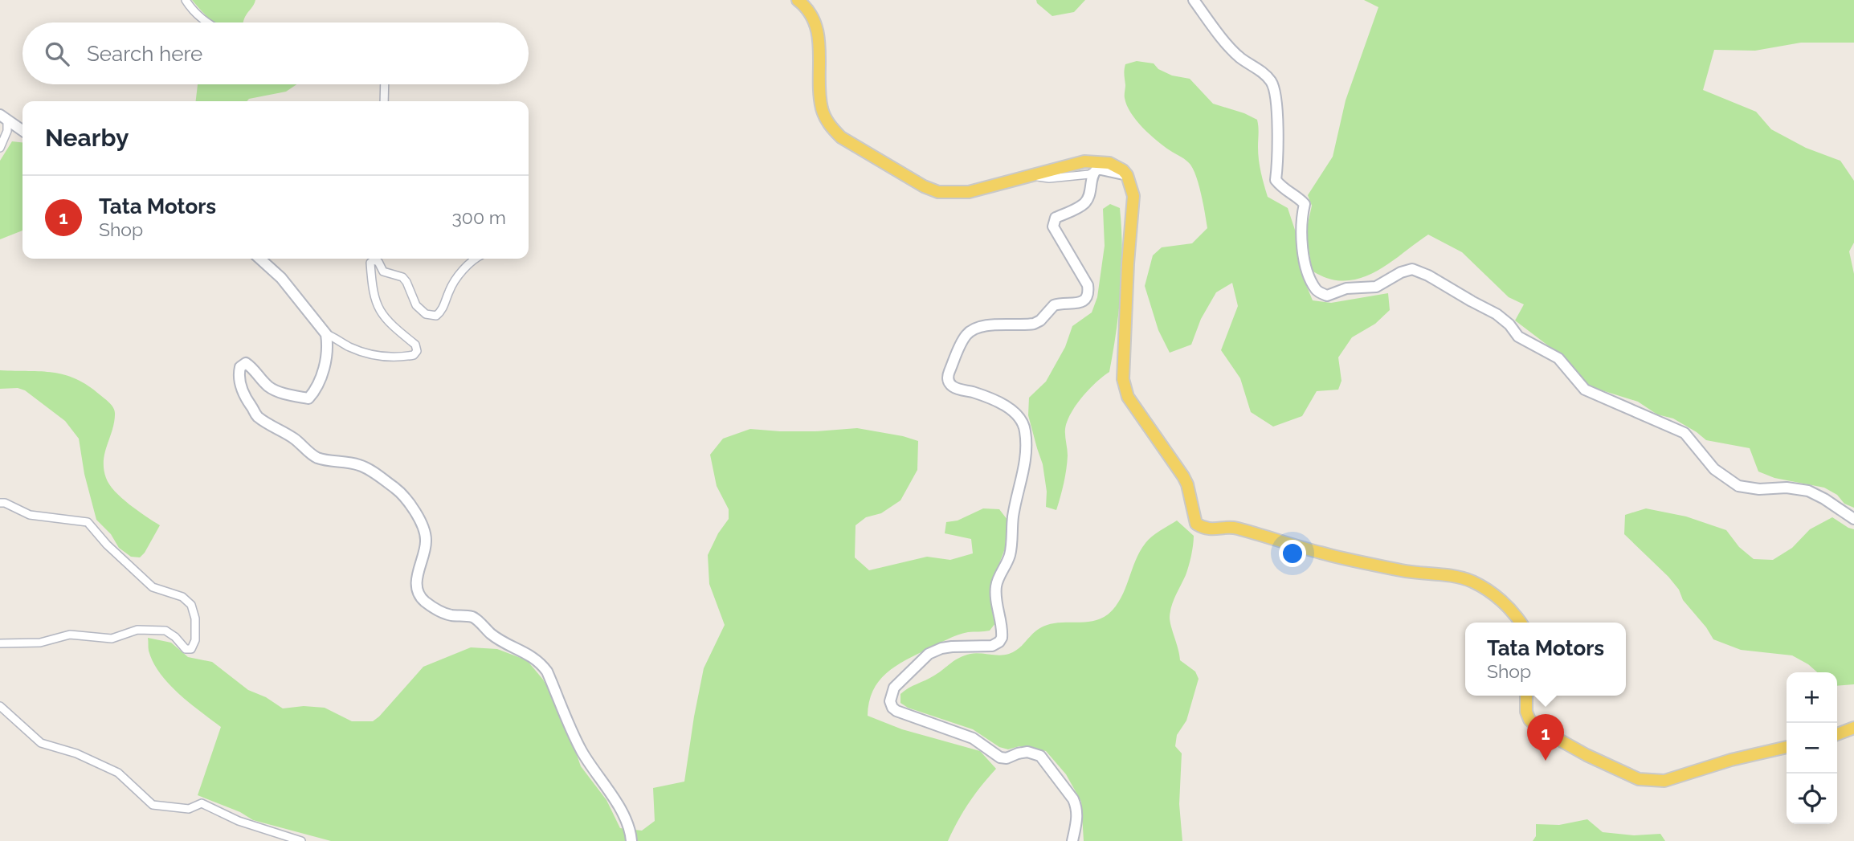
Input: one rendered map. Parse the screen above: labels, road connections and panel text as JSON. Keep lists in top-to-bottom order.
{
  "page": {
    "search": "Search here",
    "heading": "Nearby",
    "list": [
      {
        "mark": "1",
        "name": "Tata Motors",
        "note": "Shop",
        "value": "300 m"
      }
    ],
    "popup": ["Tata Motors", "Shop"],
    "map_buttons": ["+", "−"],
    "pins": "1"
  }
}
